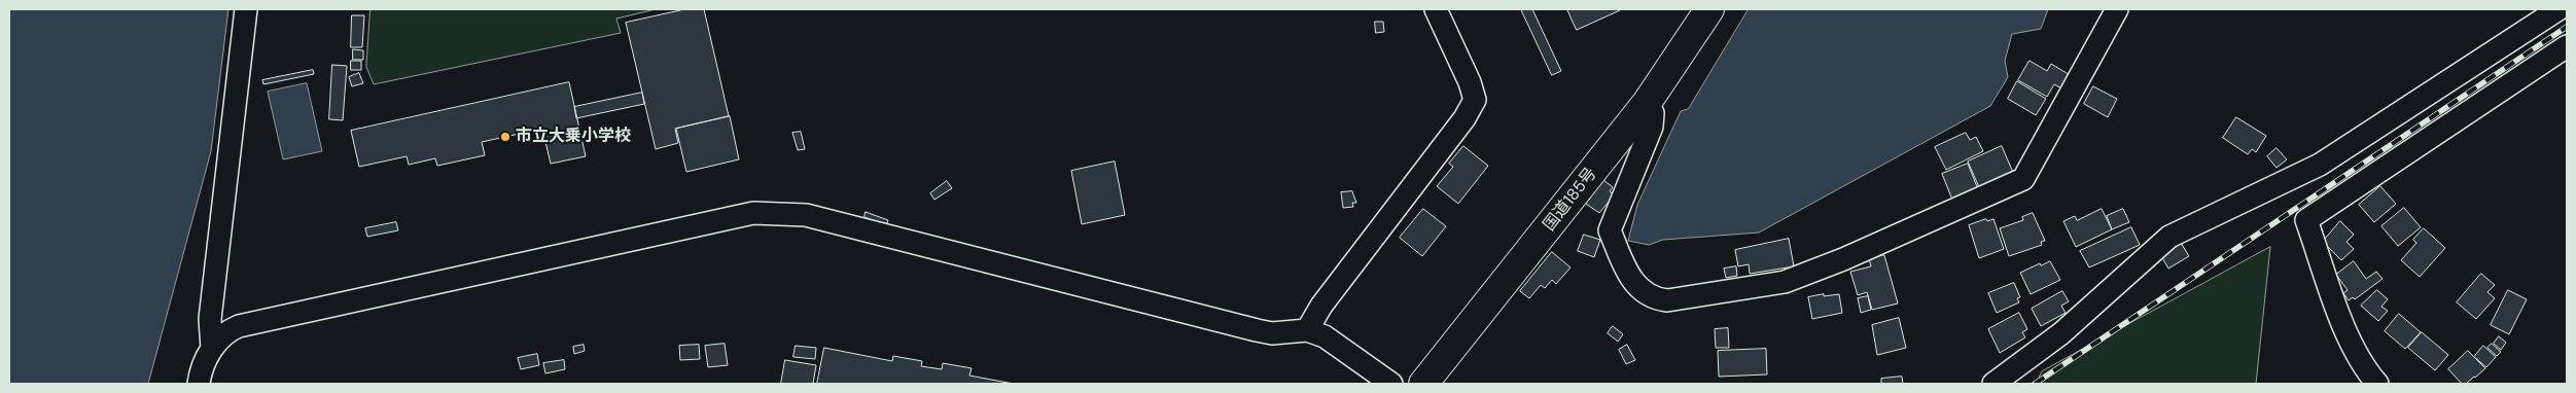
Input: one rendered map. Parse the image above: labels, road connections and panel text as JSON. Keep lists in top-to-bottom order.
{
  "streets": {
    "highway": ["国道185号"]
  },
  "places": ["市立大乗小学校"]
}
